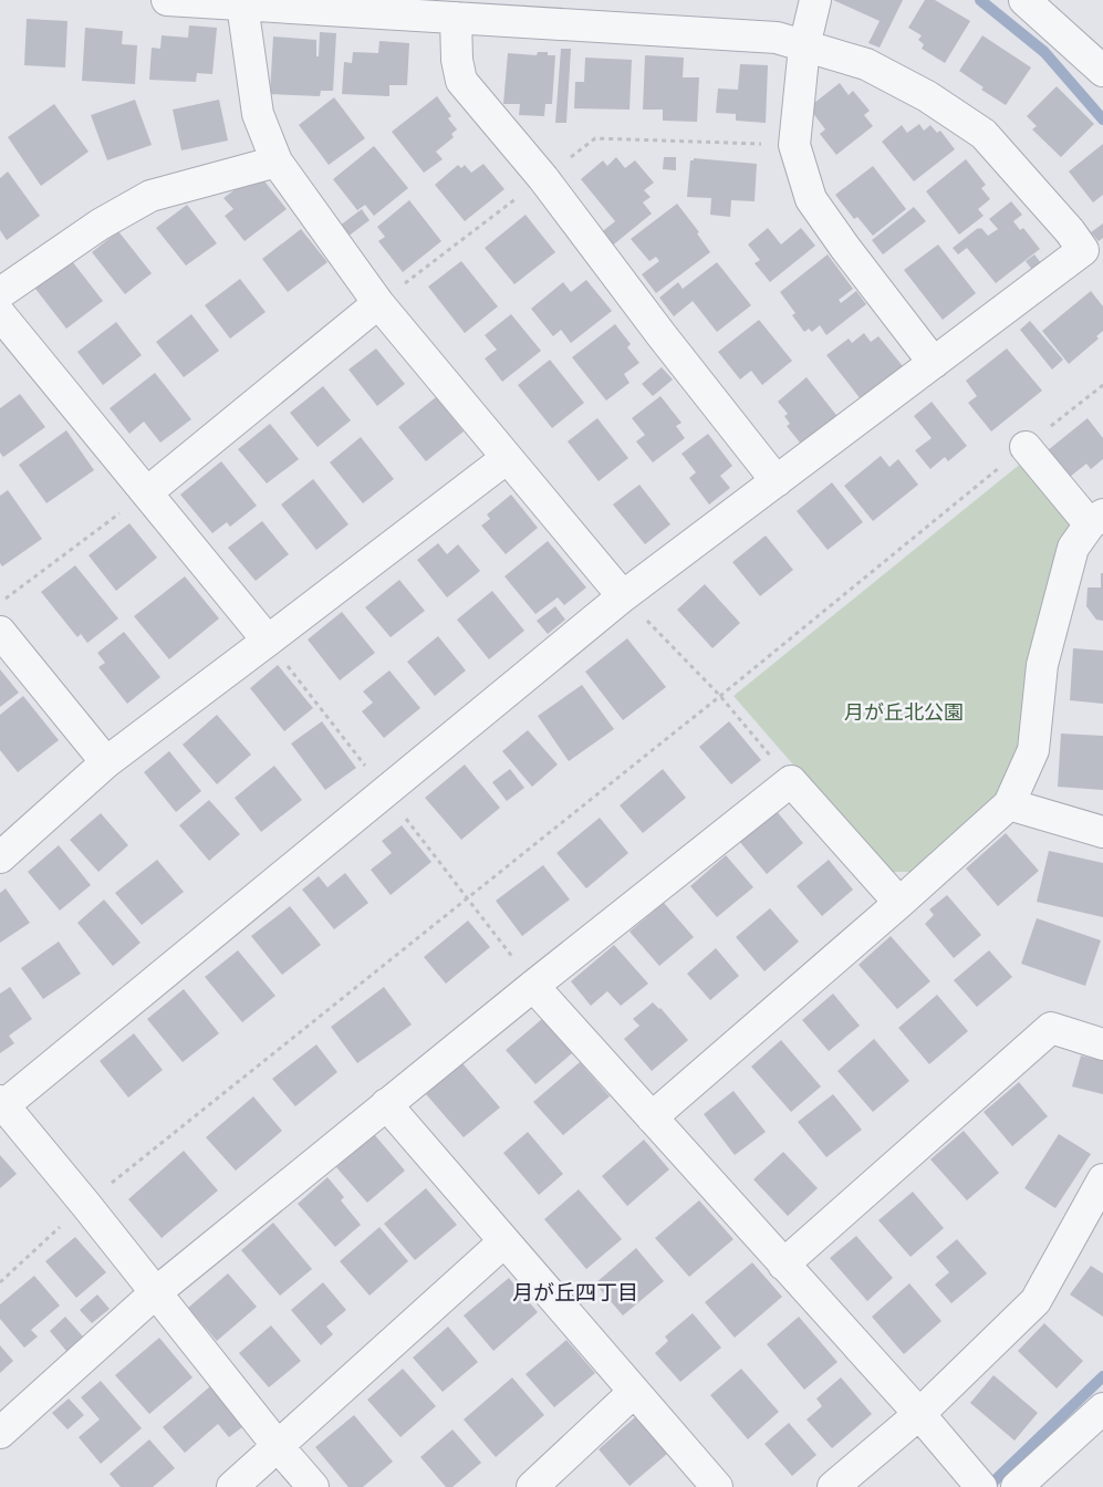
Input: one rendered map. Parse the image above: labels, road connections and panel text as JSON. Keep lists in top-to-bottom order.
{
  "districts": ["月が丘四丁目"],
  "parks": ["月が丘北公園"]
}
